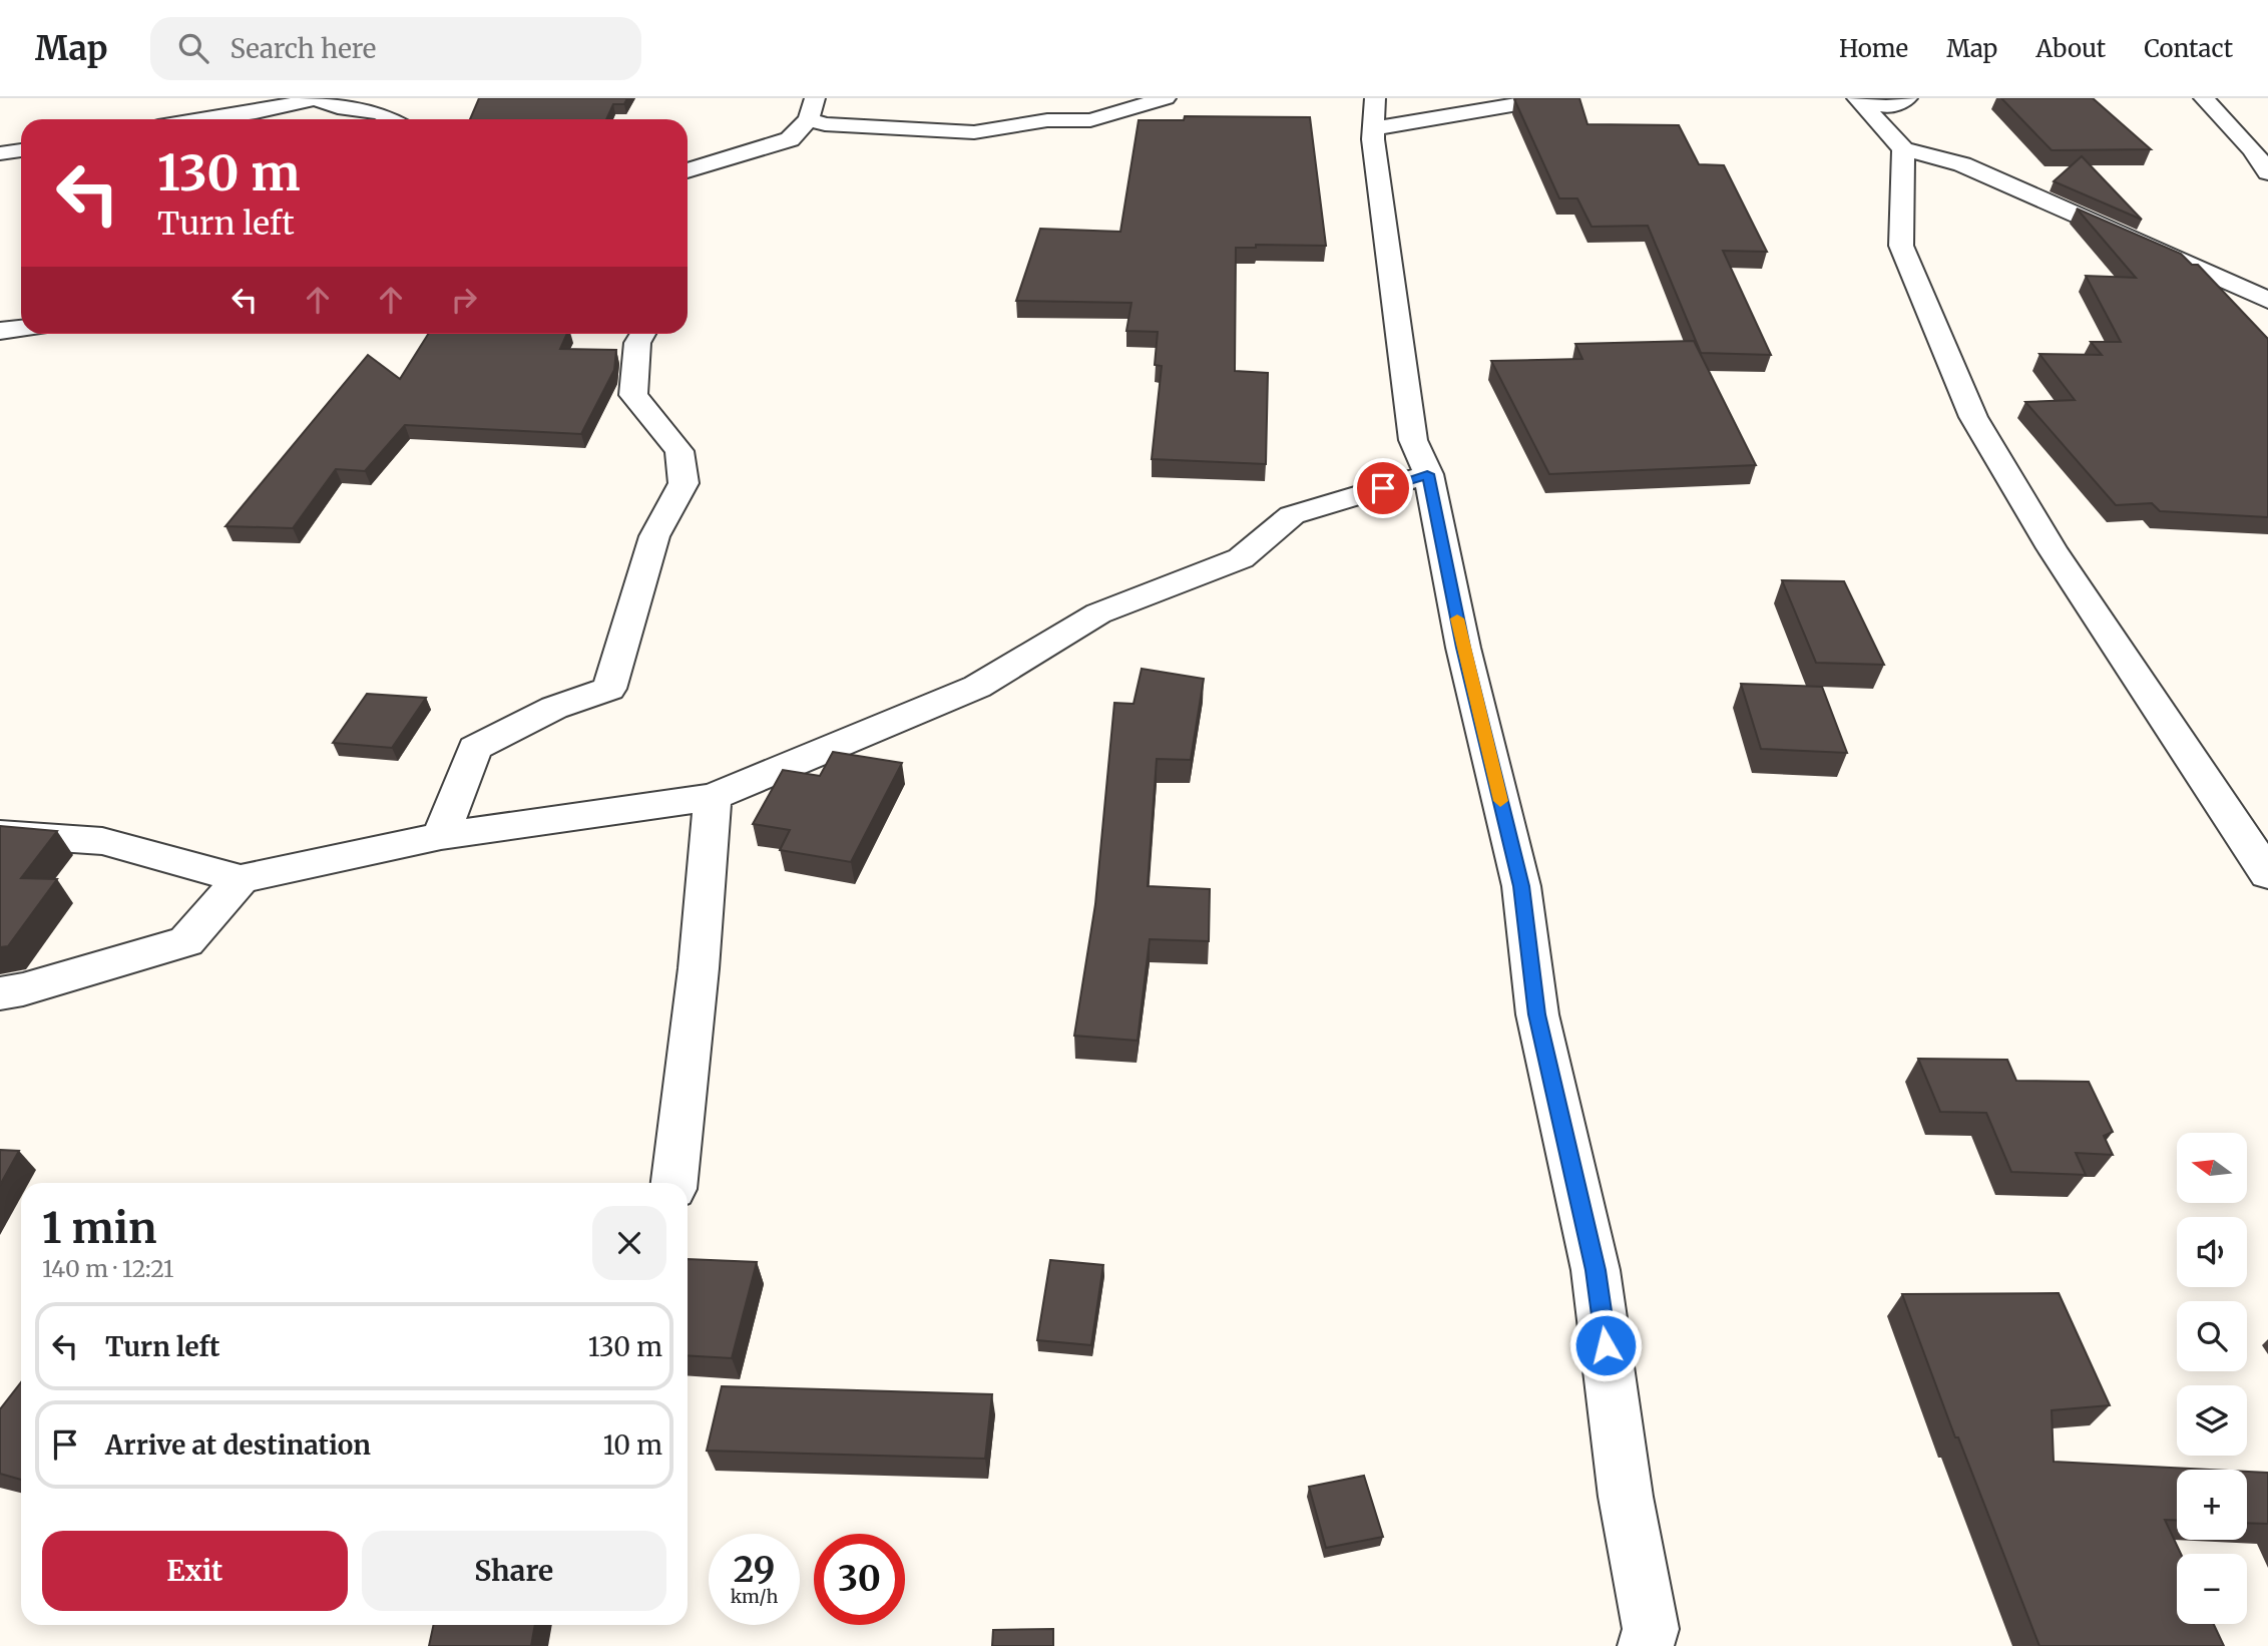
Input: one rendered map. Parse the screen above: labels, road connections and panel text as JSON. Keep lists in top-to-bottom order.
{
  "north": "left",
  "page": {
    "header": "Map",
    "search": "Search here",
    "nav": [
      "Home",
      "Map",
      "About",
      "Contact"
    ],
    "turn": ["130 m", "Turn left"],
    "map_buttons": ["+", "−"],
    "heading": ["1 min", "140 m · 12:21"],
    "list": [
      {
        "name": "Turn left",
        "value": "130 m"
      },
      {
        "name": "Arrive at destination",
        "value": "10 m"
      }
    ],
    "buttons": ["Exit", "Share"],
    "speed": "29 km/h",
    "limit": "30"
  }
}
